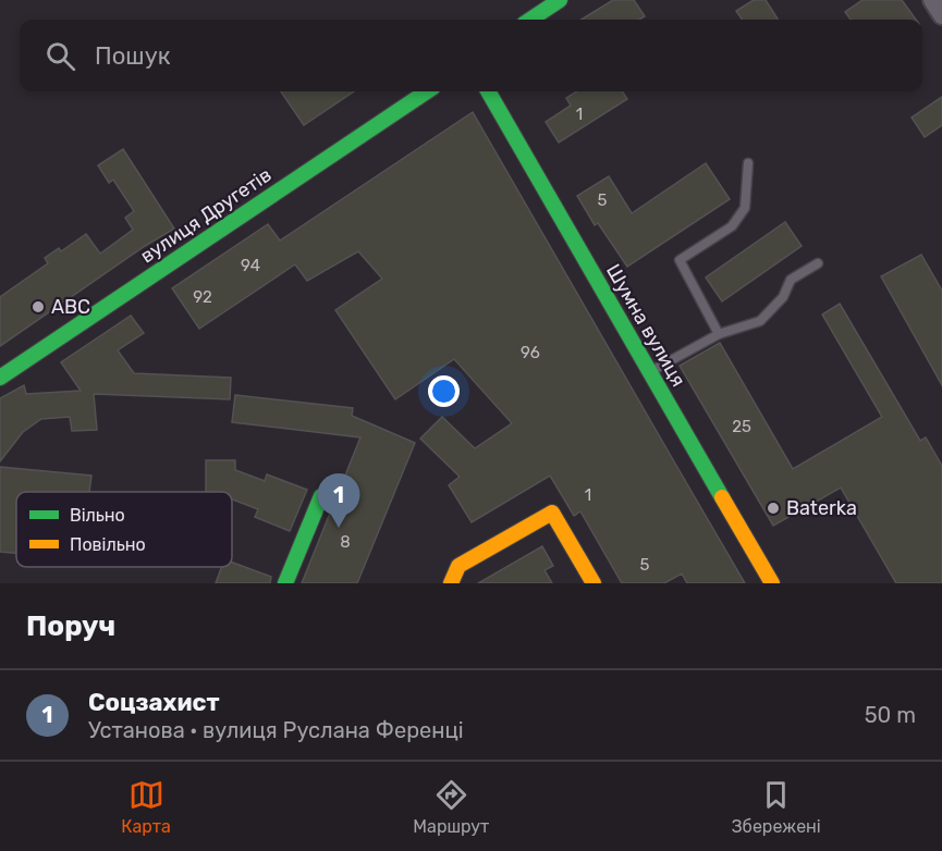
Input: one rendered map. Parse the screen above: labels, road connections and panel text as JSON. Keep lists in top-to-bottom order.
{
  "streets": {
    "main road": ["вулиця Другетів", "Шумна вулиця"]
  },
  "places": ["АВС", "Baterka"],
  "house_numbers": [
    "1",
    "5",
    "94",
    "92",
    "96",
    "25",
    "1",
    "8",
    "5"
  ],
  "legend": ["Вільно", "Повільно"],
  "page": {
    "search": "Пошук",
    "pins": "1",
    "heading": "Поруч",
    "list": [
      {
        "mark": "1",
        "name": "Соцзахист",
        "note": "Установа · вулиця Руслана Ференці",
        "value": "50 m"
      }
    ],
    "nav": ["Карта", "Маршрут", "Збережені"]
  }
}
